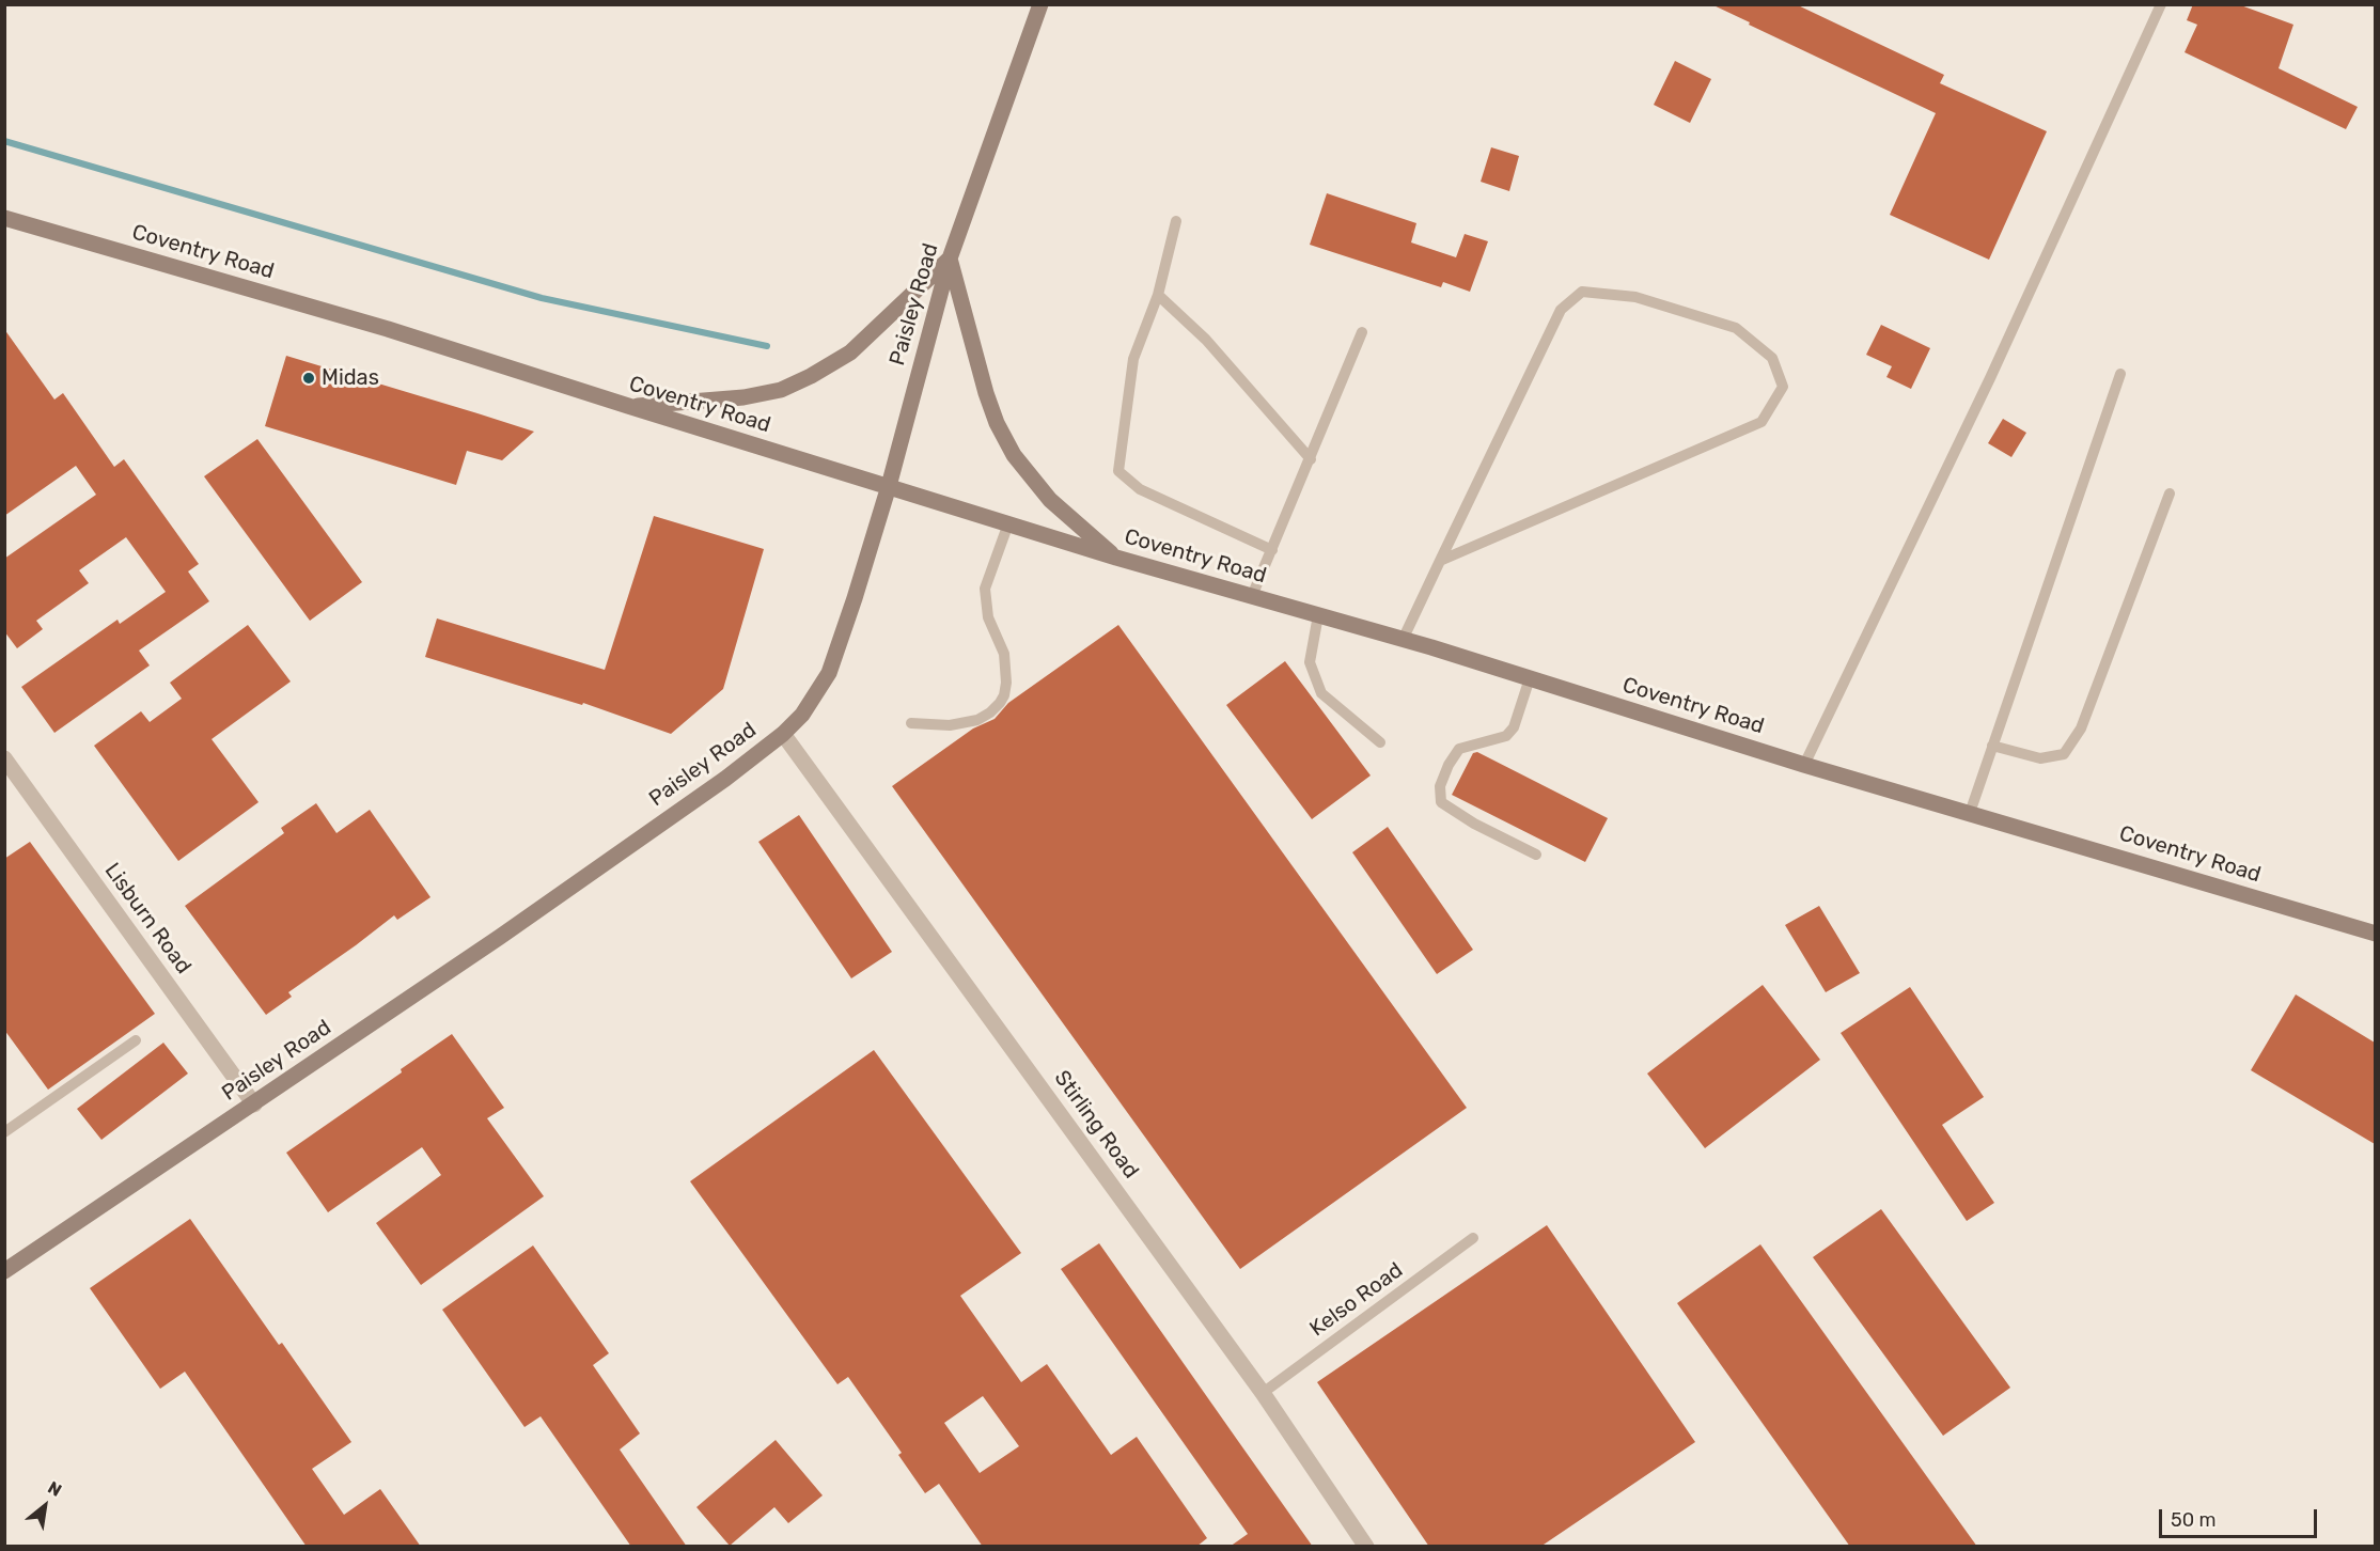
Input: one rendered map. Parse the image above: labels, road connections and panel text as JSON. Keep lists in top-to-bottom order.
{
  "streets": {
    "street": [
      "Coventry Road",
      "Paisley Road",
      "Lisburn Road",
      "Stirling Road"
    ],
    "lane": ["Kelso Road"]
  },
  "crossings": [
    ["Coventry Road", "Paisley Road"],
    ["Paisley Road", "Lisburn Road"],
    ["Paisley Road", "Stirling Road"],
    ["Stirling Road", "Kelso Road"]
  ],
  "places": ["Midas"],
  "scale_bar": "50 m",
  "north": "top right"
}
